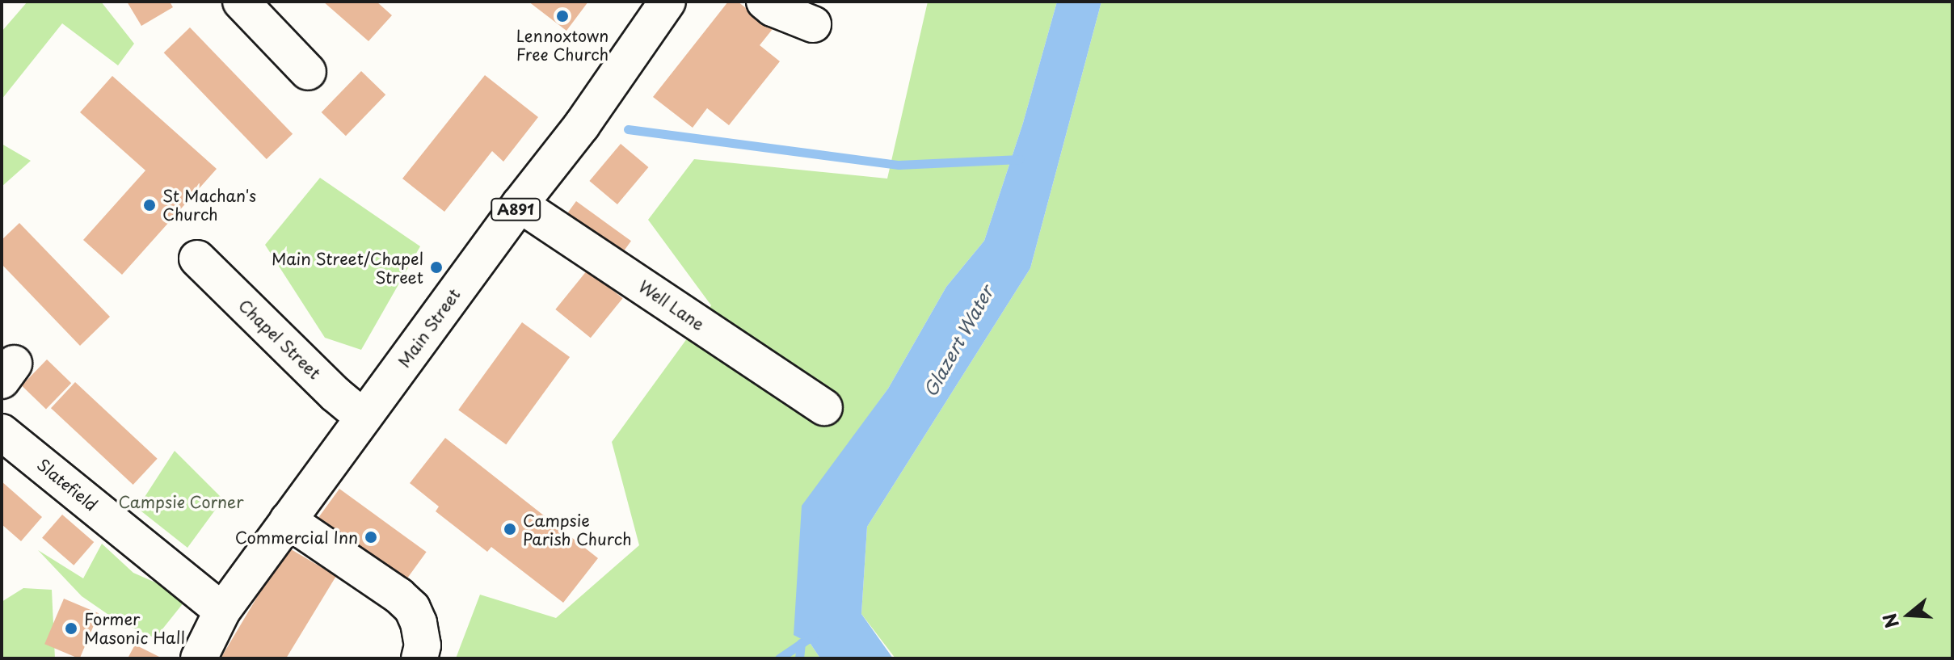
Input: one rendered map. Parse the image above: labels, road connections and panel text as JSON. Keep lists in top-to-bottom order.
{
  "streets": {
    "main road": [
      "A891",
      "Well Lane",
      "Main Street",
      "Chapel Street",
      "Slatefield"
    ]
  },
  "crossings": [
    ["Well Lane", "Main Street"],
    ["Main Street", "Chapel Street"],
    ["Main Street", "Slatefield"]
  ],
  "water": ["Glazert Water"],
  "parks": ["Campsie Corner"],
  "places": [
    "Lennoxtown Free Church",
    "St Machan's Church",
    "Main Street/Chapel Street",
    "Campsie Parish Church",
    "Commercial Inn",
    "Former Masonic Hall"
  ],
  "north": "left"
}
